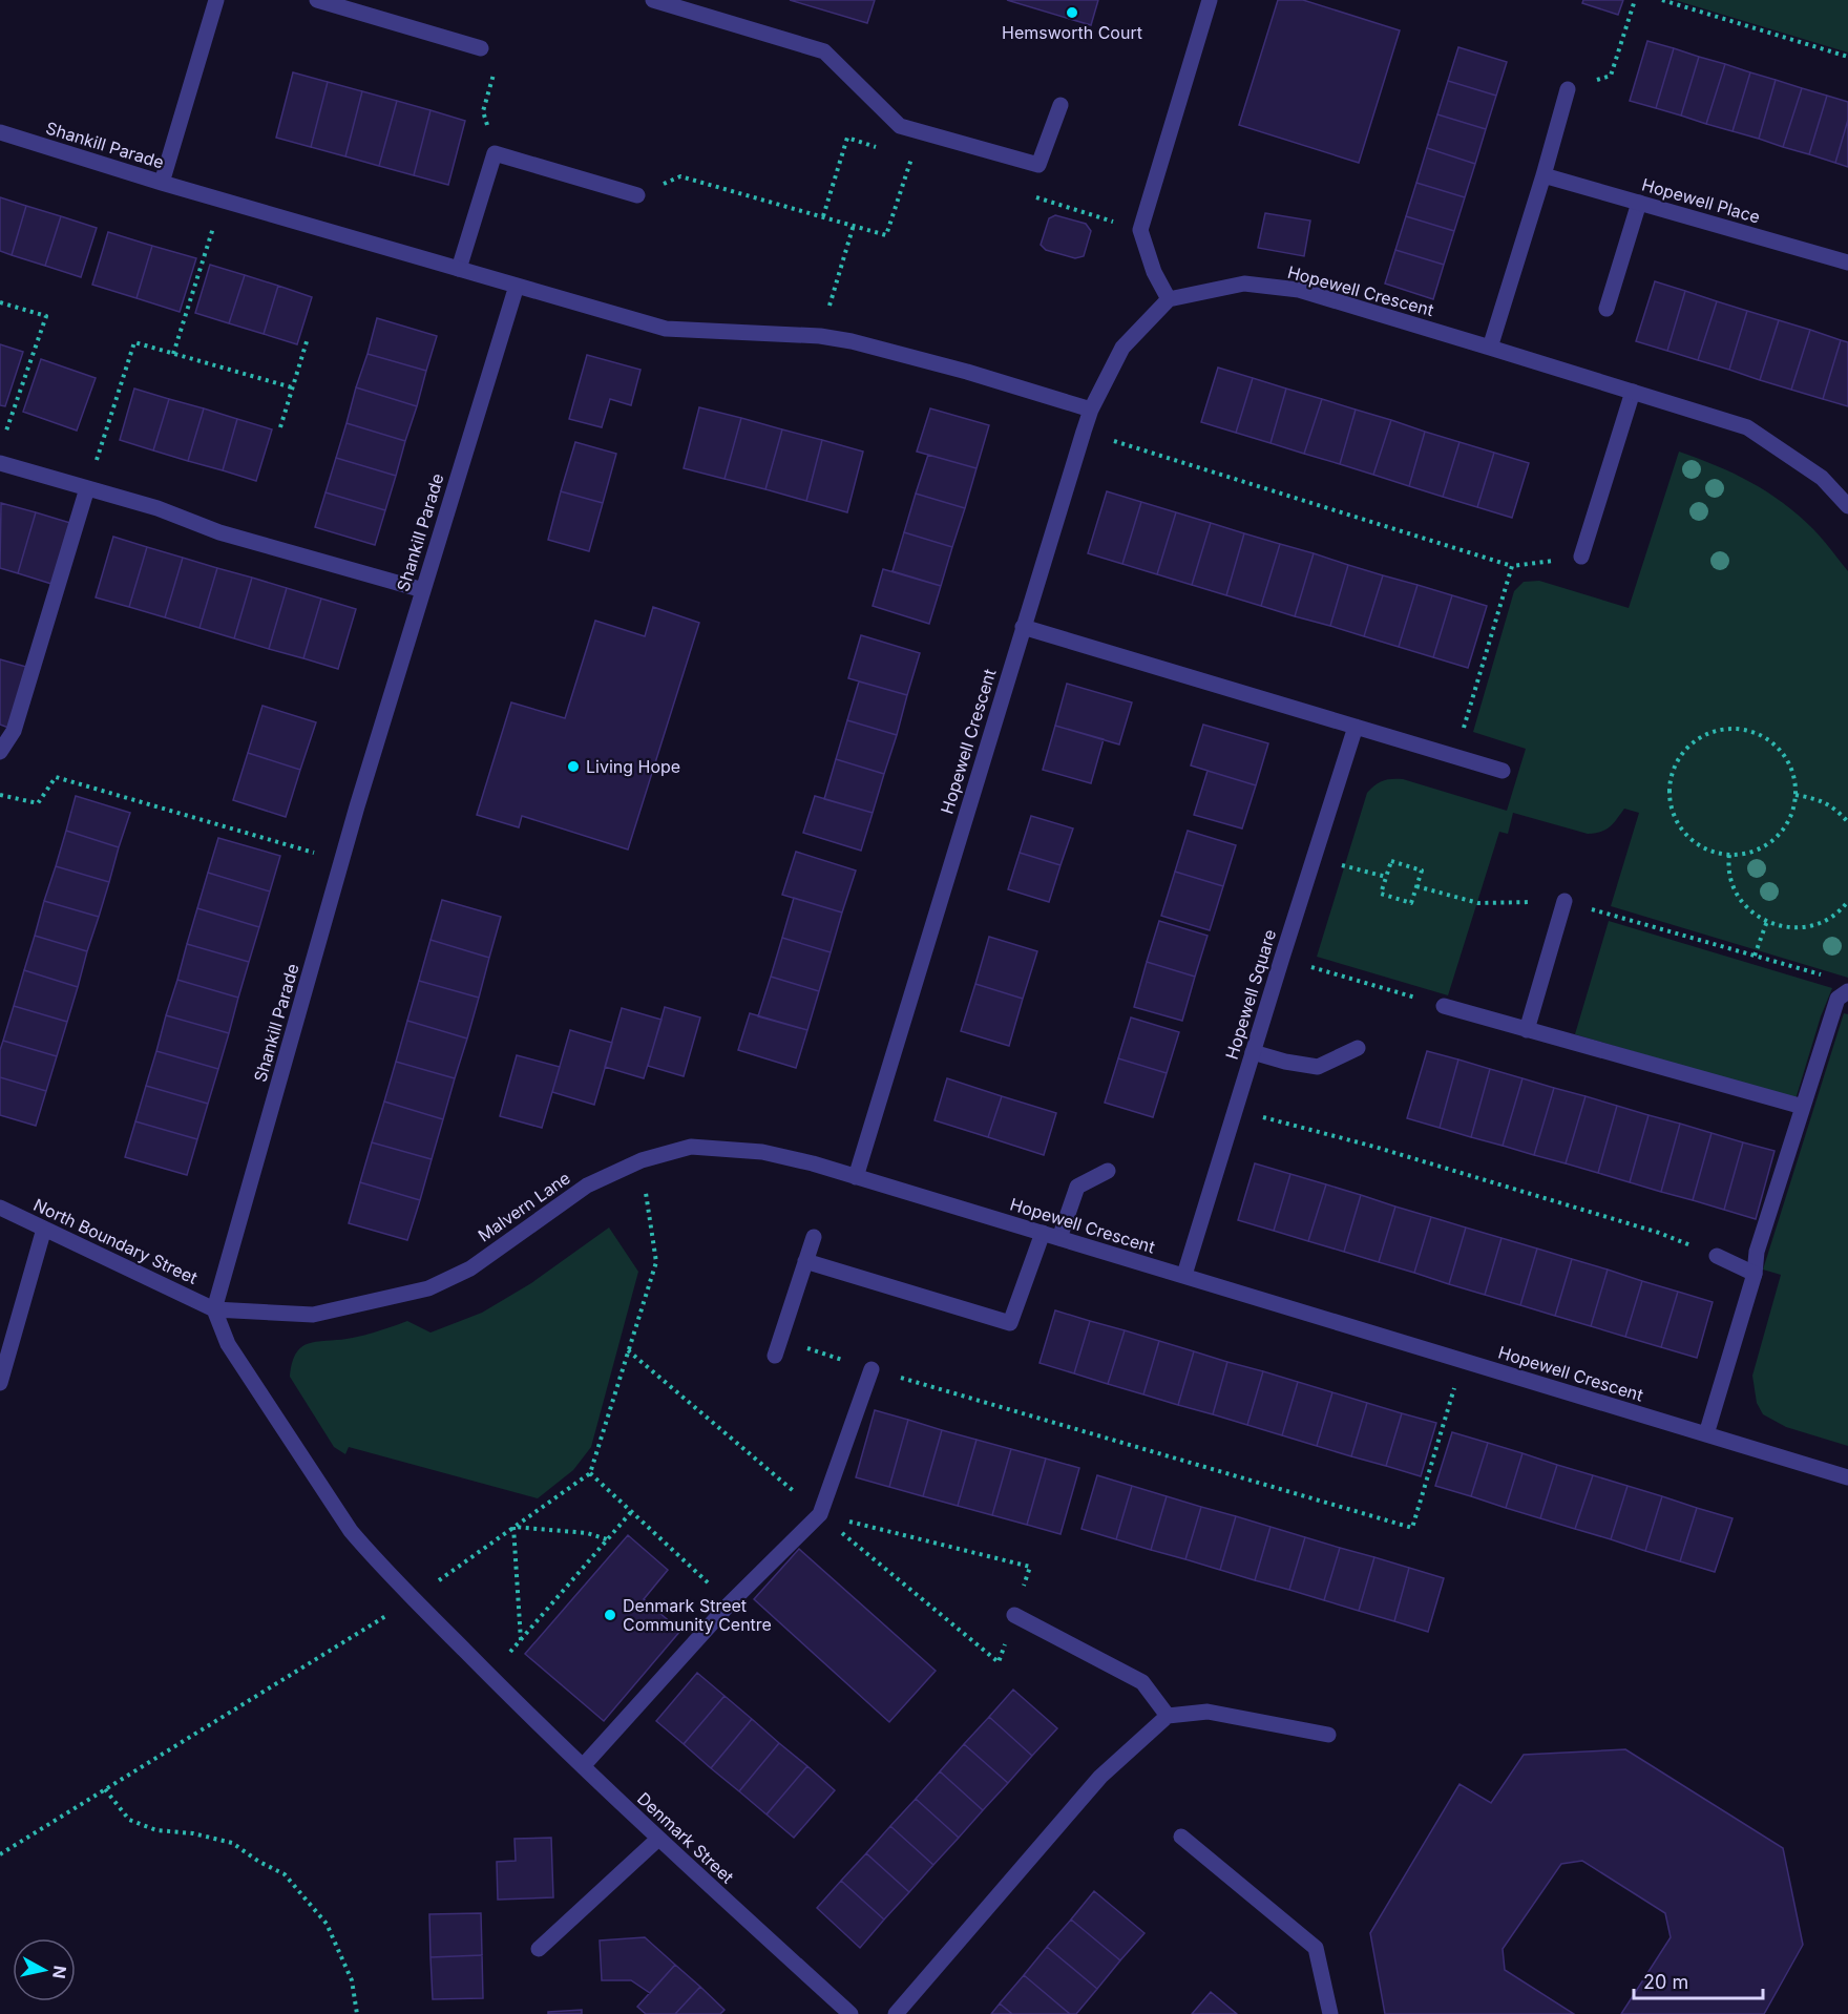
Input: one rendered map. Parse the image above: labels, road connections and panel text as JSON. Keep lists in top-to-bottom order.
{
  "streets": {
    "street": [
      "Shankill Parade",
      "Hopewell Place",
      "Hopewell Crescent",
      "Hopewell Square",
      "Malvern Lane",
      "North Boundary Street",
      "Denmark Street"
    ]
  },
  "crossings": [
    ["Shankill Parade", "Malvern Lane"],
    ["Shankill Parade", "North Boundary Street"],
    ["Shankill Parade", "Denmark Street"],
    ["Hopewell Crescent", "Hopewell Square"],
    ["Hopewell Crescent", "Malvern Lane"],
    ["Malvern Lane", "North Boundary Street"],
    ["Malvern Lane", "Denmark Street"],
    ["North Boundary Street", "Denmark Street"]
  ],
  "places": ["Hemsworth Court", "Living Hope", "Denmark Street Community Centre"],
  "scale_bar": "20 m",
  "north": "right"
}
